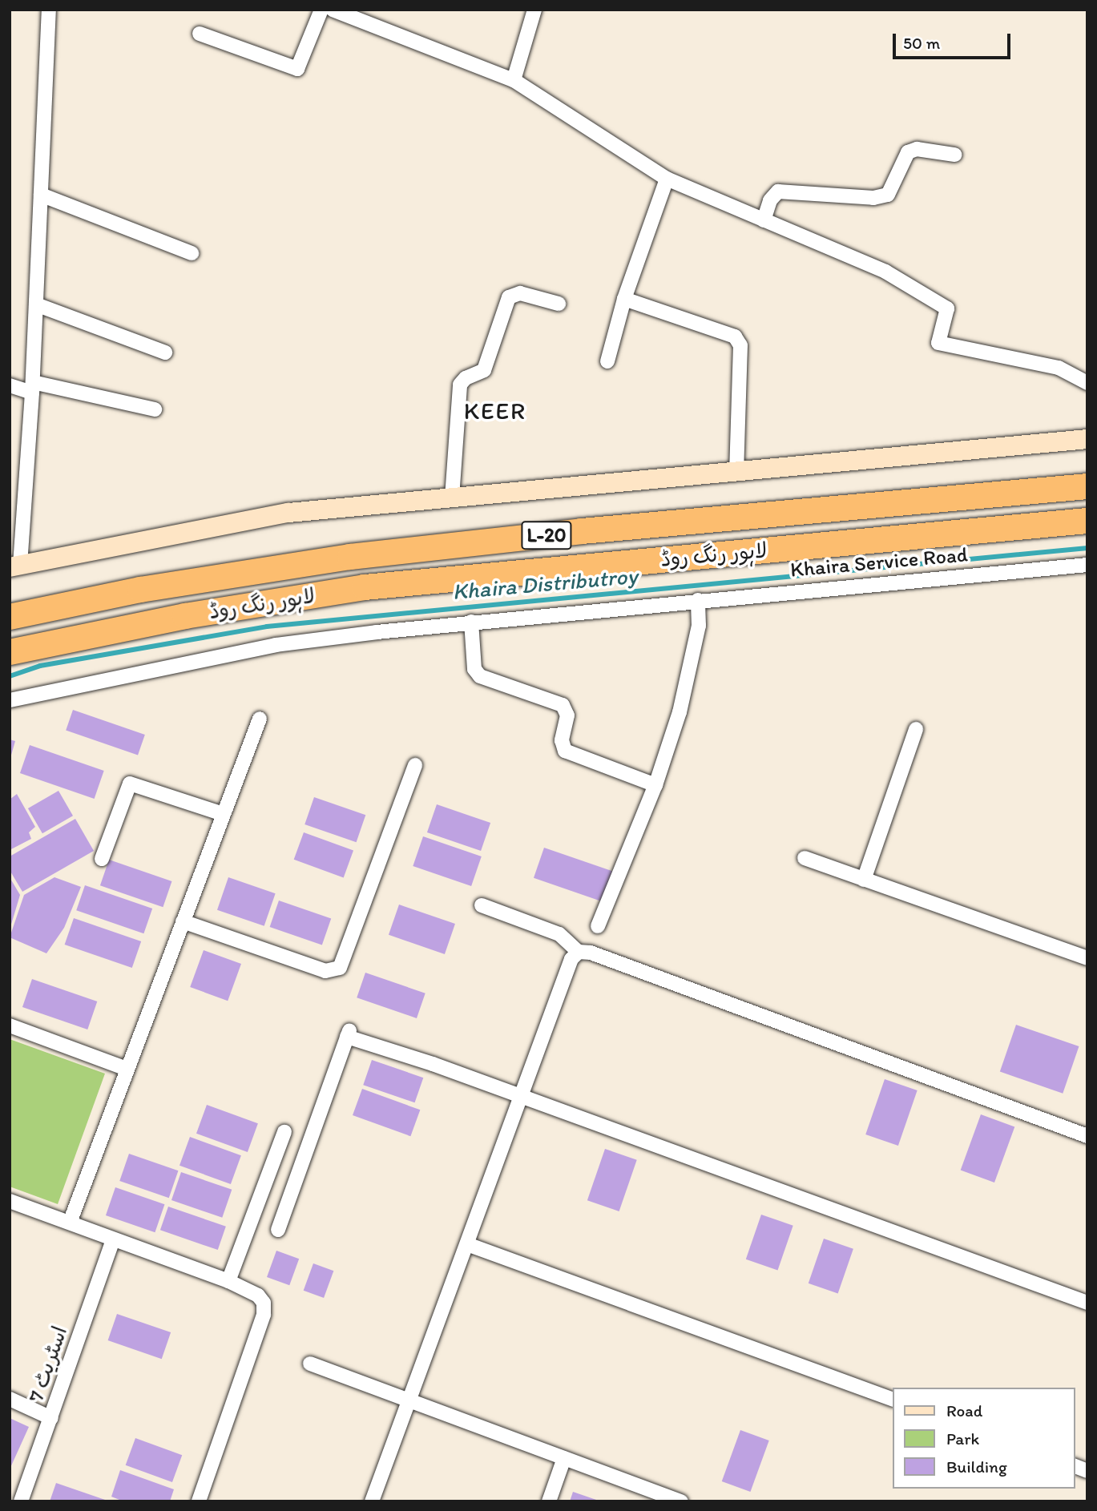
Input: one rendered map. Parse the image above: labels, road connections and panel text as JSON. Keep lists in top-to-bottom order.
{
  "streets": {
    "highway": ["L-20", "لاہور رنگ روڈ"],
    "street": ["Khaira Service Road", "اسٹریٹ 7"]
  },
  "districts": ["KEER"],
  "water": ["Khaira Distributroy"],
  "legend": ["Road", "Park", "Building"],
  "scale_bar": "50 m"
}
